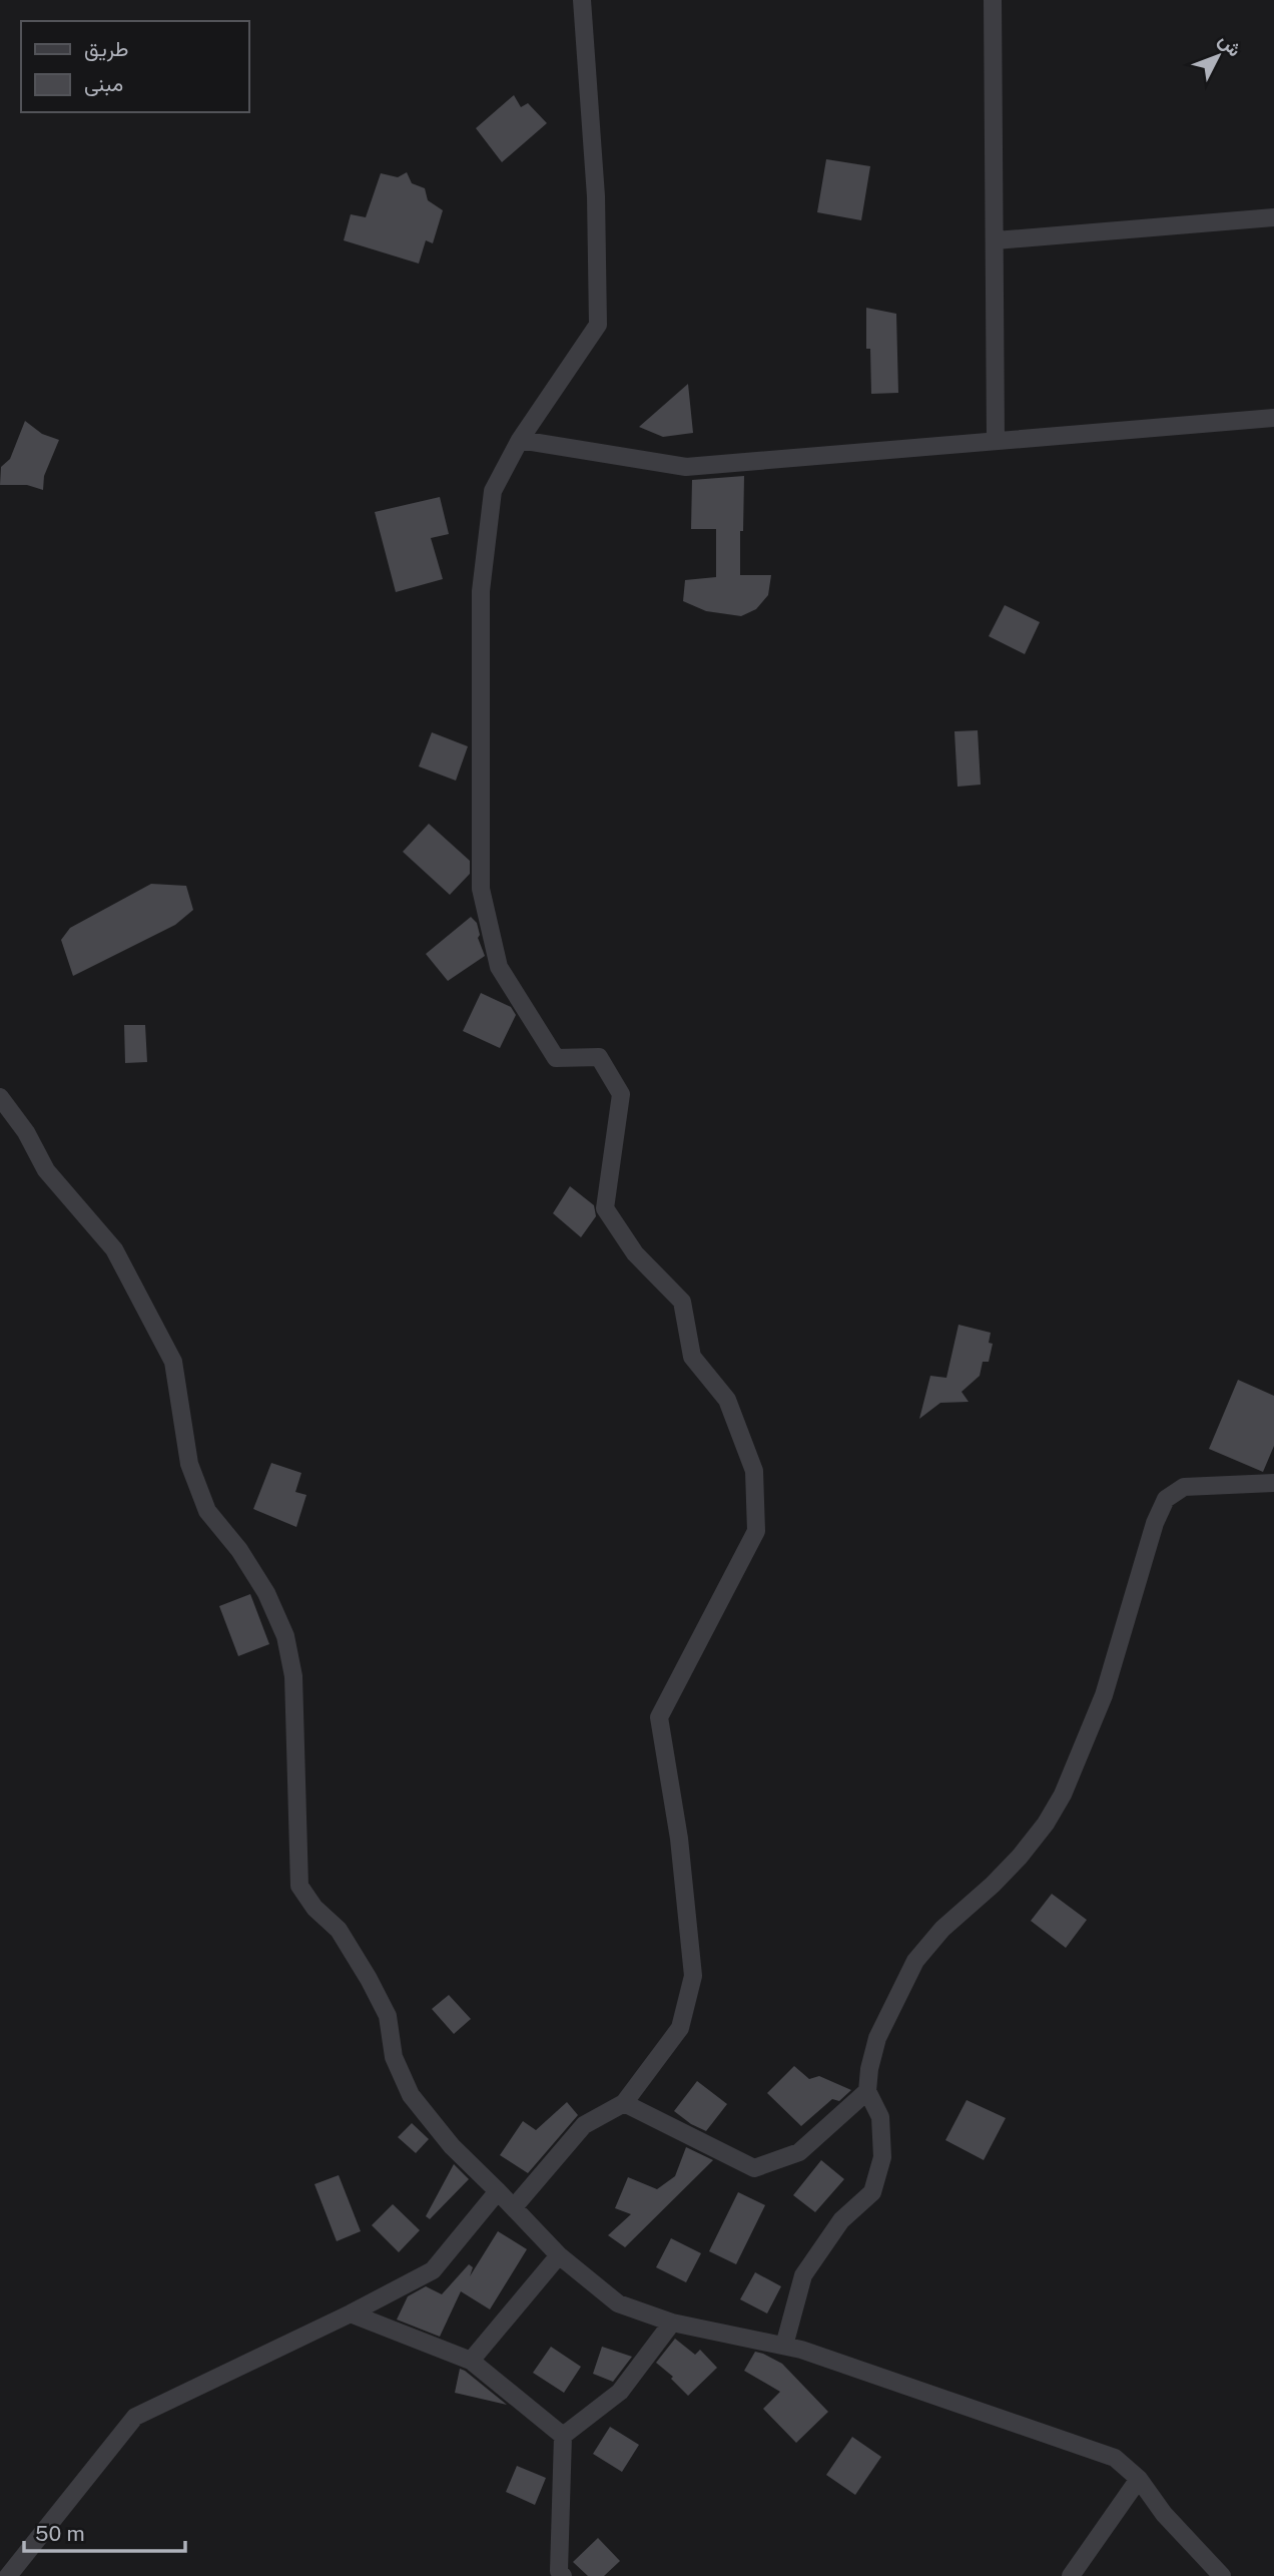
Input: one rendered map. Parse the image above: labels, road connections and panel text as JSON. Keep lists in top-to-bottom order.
{
  "legend": ["طريق", "مبنى"],
  "scale_bar": "50 m",
  "north": "top right"
}
